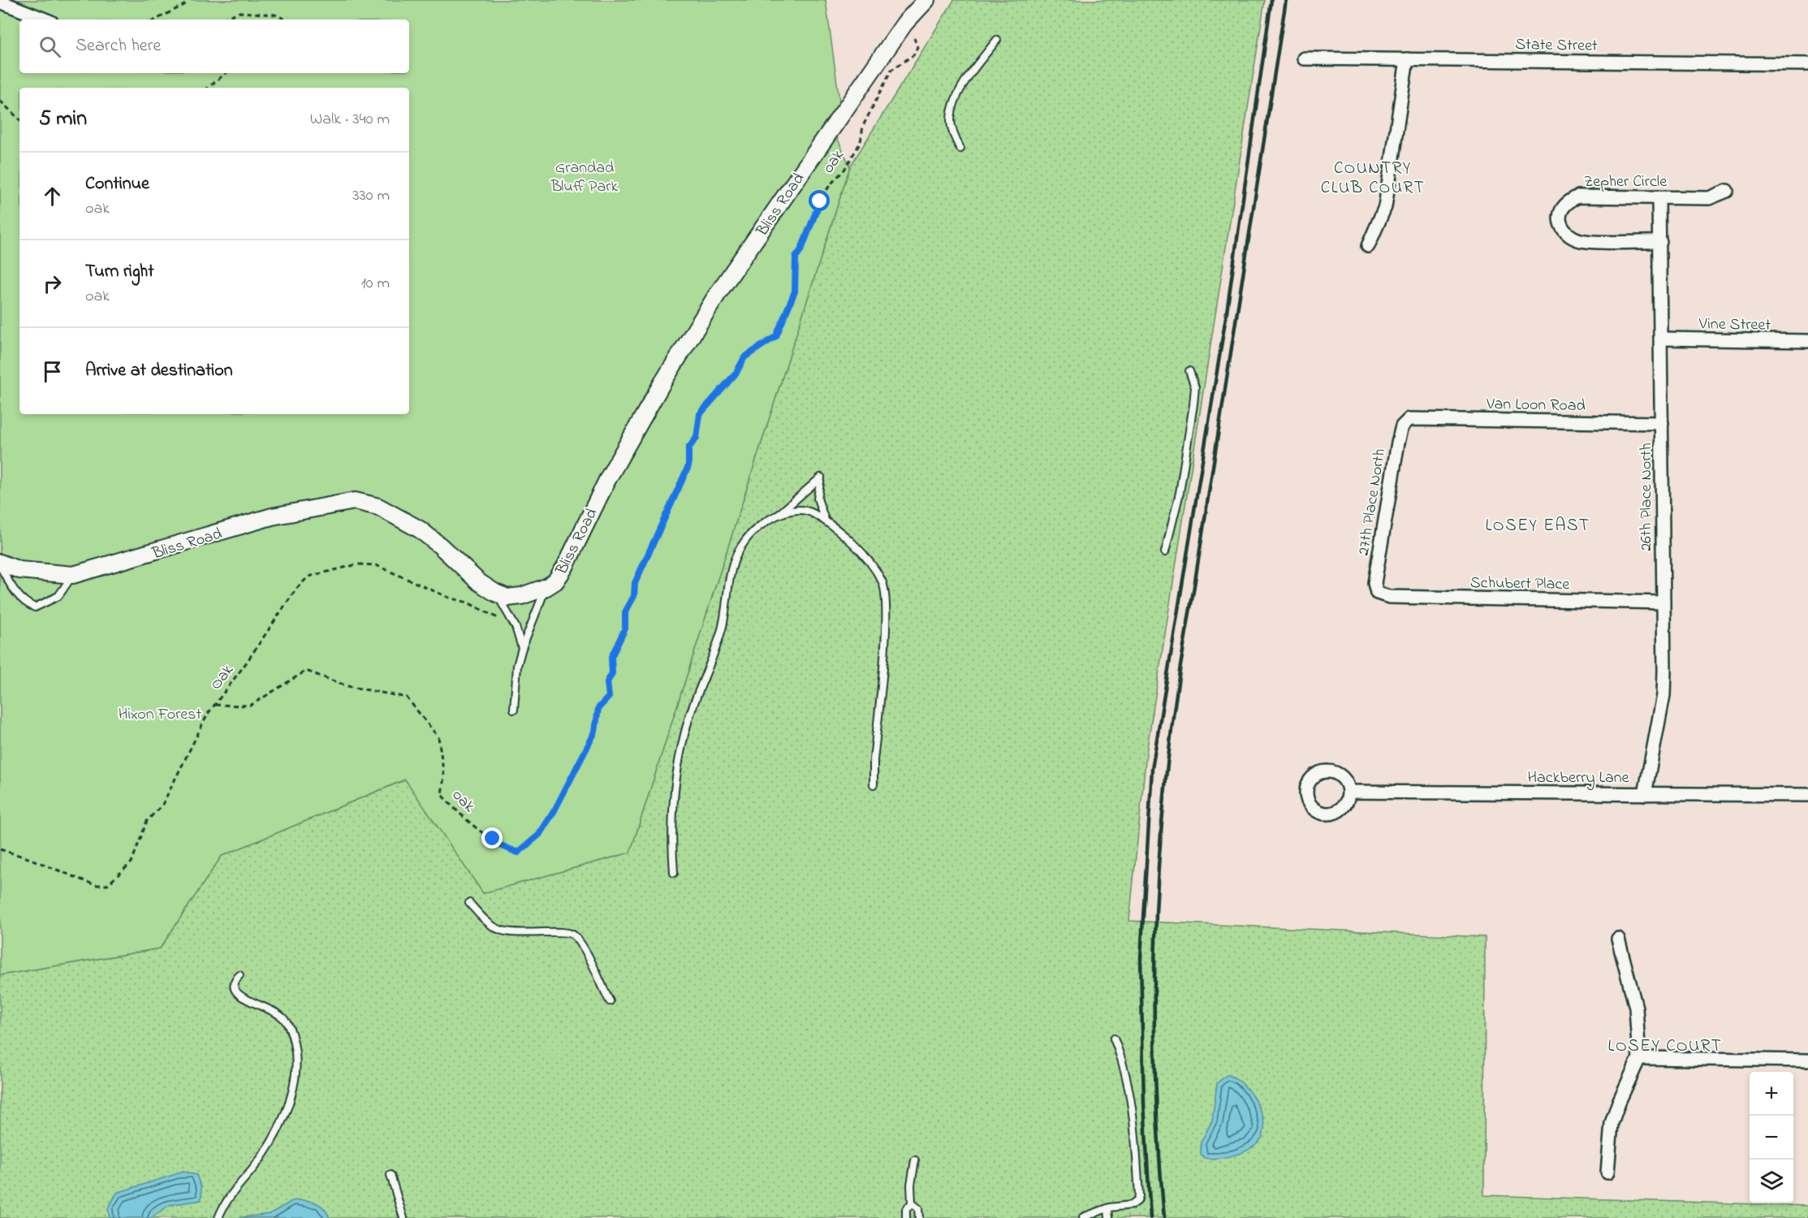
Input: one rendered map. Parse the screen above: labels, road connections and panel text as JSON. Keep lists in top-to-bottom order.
{
  "streets": {
    "street": [
      "State Street",
      "Zepher Circle",
      "Bliss Road",
      "Vine Street",
      "Van Loon Road",
      "26th Place North",
      "27th Place North",
      "Schubert Place",
      "Hackberry Lane"
    ],
    "path": ["oak", "Oak"]
  },
  "crossings": [
    ["oak", "Bliss Road"],
    ["oak", "Oak"],
    ["Zepher Circle", "26th Place North"],
    ["Vine Street", "26th Place North"],
    ["Van Loon Road", "26th Place North"],
    ["Van Loon Road", "27th Place North"],
    ["26th Place North", "Schubert Place"],
    ["26th Place North", "Hackberry Lane"],
    ["27th Place North", "Schubert Place"]
  ],
  "districts": ["COUNTRY CLUB COURT", "LOSEY EAST", "LOSEY COURT"],
  "parks": ["Grandad Bluff Park", "Hixon Forest"],
  "page": {
    "search": "Search here",
    "heading": ["5 min", "Walk · 340 m"],
    "list": [
      ["Continue", "oak", "330 m"],
      ["Turn right", "oak", "10 m"],
      "Arrive at destination"
    ],
    "map_buttons": ["+", "−"]
  }
}
